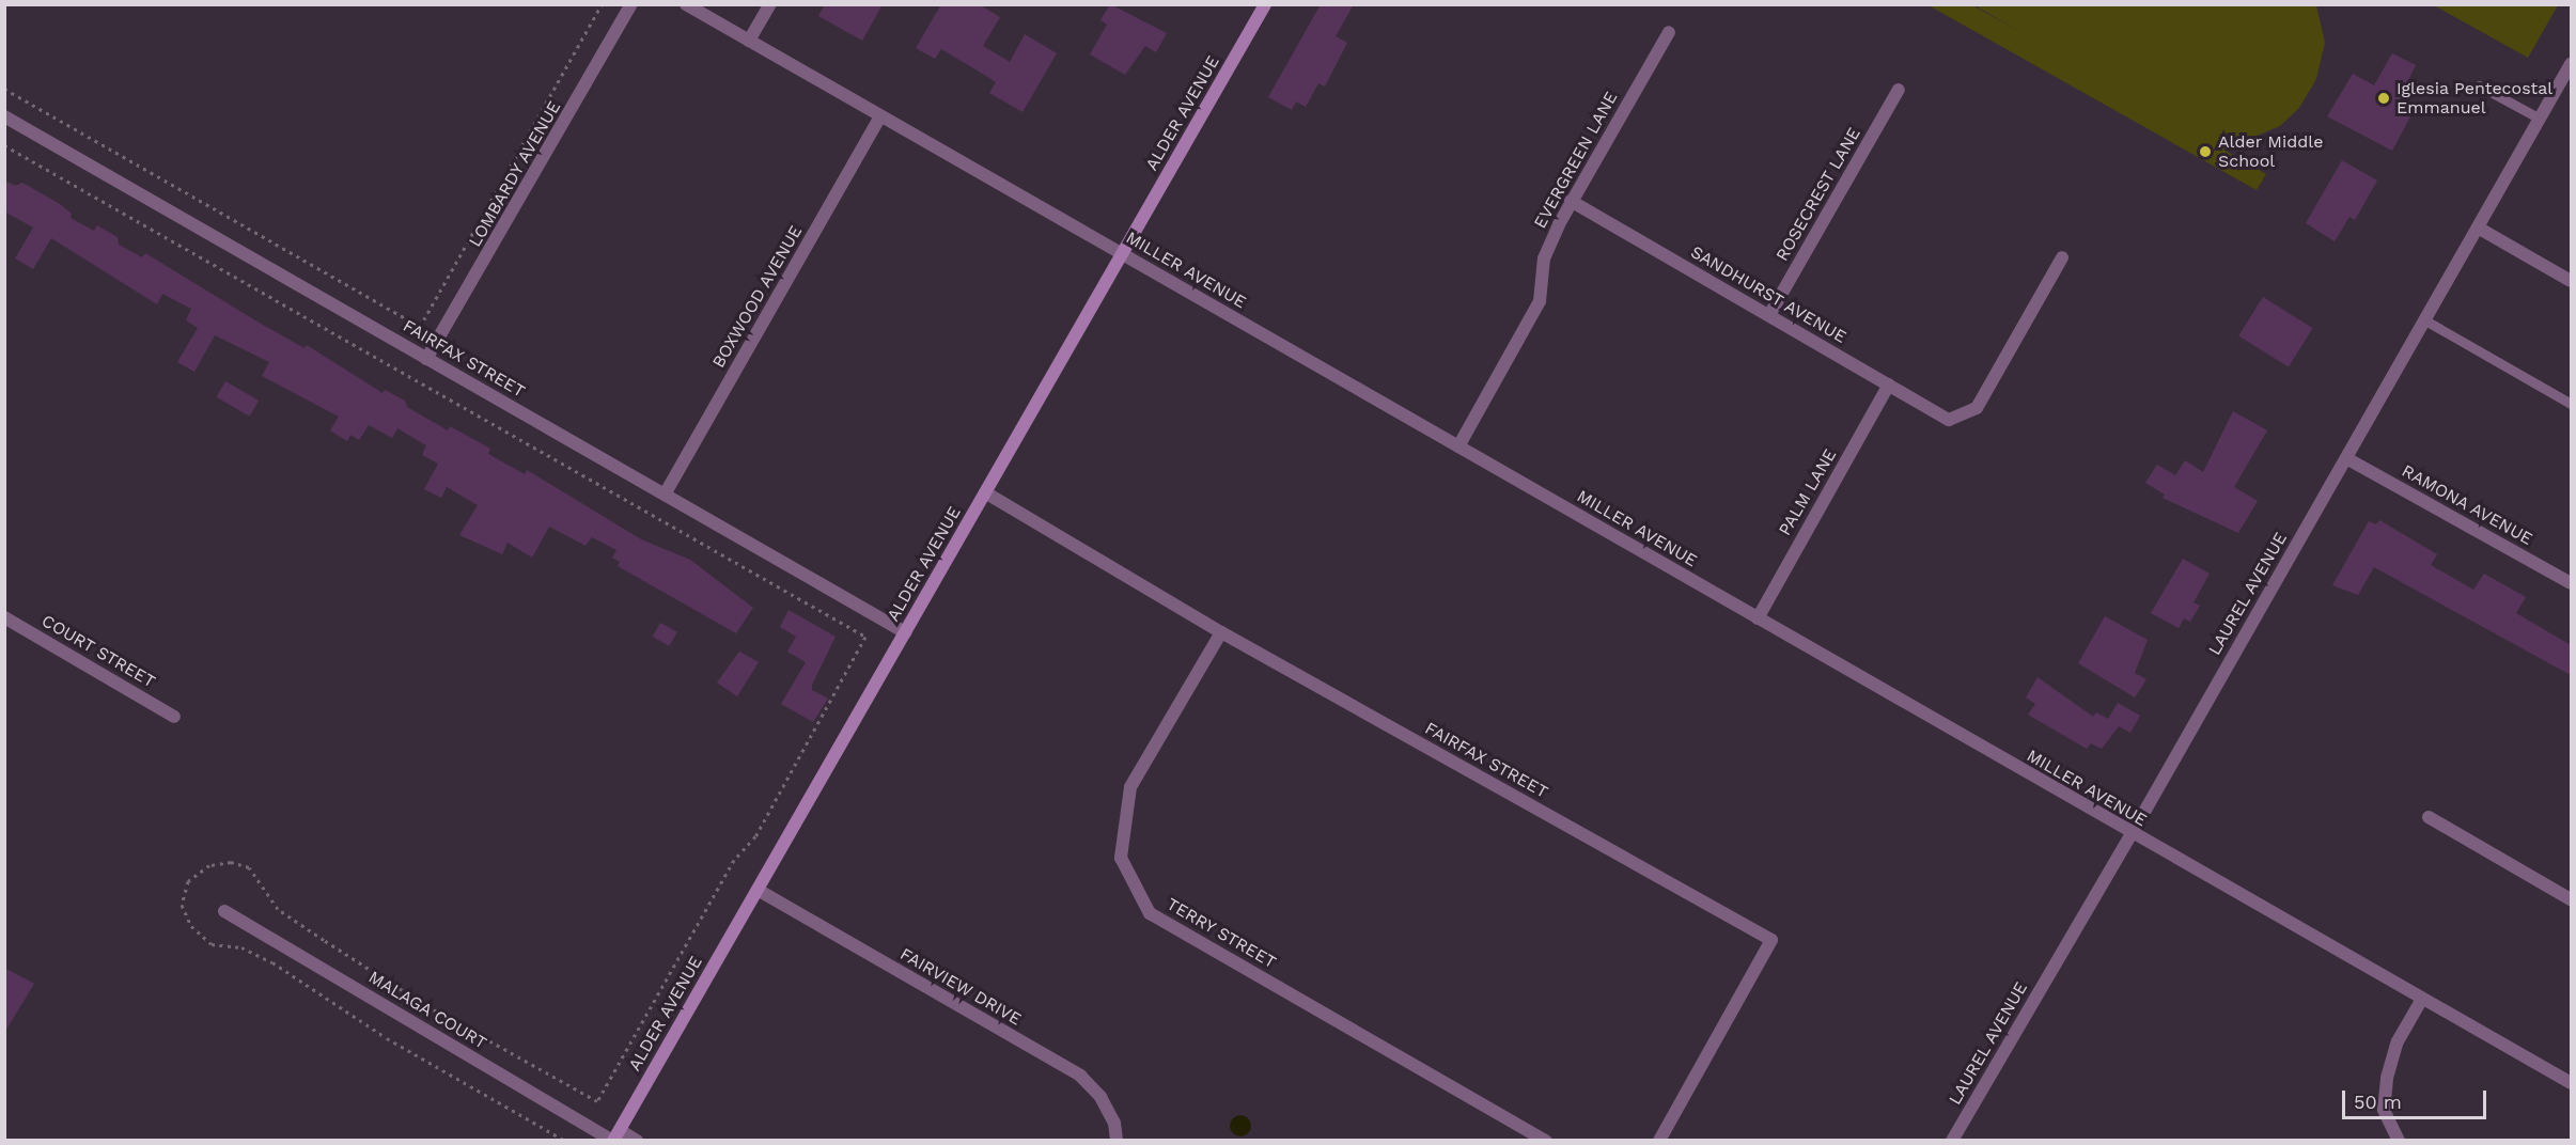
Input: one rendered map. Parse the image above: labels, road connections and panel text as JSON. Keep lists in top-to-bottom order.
{
  "streets": {
    "main road": ["ALDER AVENUE"],
    "street": [
      "EVERGREEN LANE",
      "LOMBARDY AVENUE",
      "ROSECREST LANE",
      "MILLER AVENUE",
      "SANDHURST AVENUE",
      "BOXWOOD AVENUE",
      "FAIRFAX STREET",
      "PALM LANE",
      "RAMONA AVENUE",
      "LAUREL AVENUE",
      "COURT STREET",
      "TERRY STREET",
      "FAIRVIEW DRIVE",
      "MALAGA COURT"
    ]
  },
  "crossings": [
    ["ALDER AVENUE", "MILLER AVENUE"],
    ["ALDER AVENUE", "FAIRFAX STREET"],
    ["ALDER AVENUE", "FAIRVIEW DRIVE"],
    ["ALDER AVENUE", "MALAGA COURT"],
    ["EVERGREEN LANE", "MILLER AVENUE"],
    ["EVERGREEN LANE", "SANDHURST AVENUE"],
    ["LOMBARDY AVENUE", "FAIRFAX STREET"],
    ["ROSECREST LANE", "SANDHURST AVENUE"],
    ["MILLER AVENUE", "BOXWOOD AVENUE"],
    ["MILLER AVENUE", "PALM LANE"],
    ["MILLER AVENUE", "LAUREL AVENUE"],
    ["SANDHURST AVENUE", "PALM LANE"],
    ["BOXWOOD AVENUE", "FAIRFAX STREET"],
    ["FAIRFAX STREET", "TERRY STREET"],
    ["RAMONA AVENUE", "LAUREL AVENUE"]
  ],
  "places": ["Iglesia Pentecostal Emmanuel", "Alder Middle School"],
  "scale_bar": "50 m"
}
